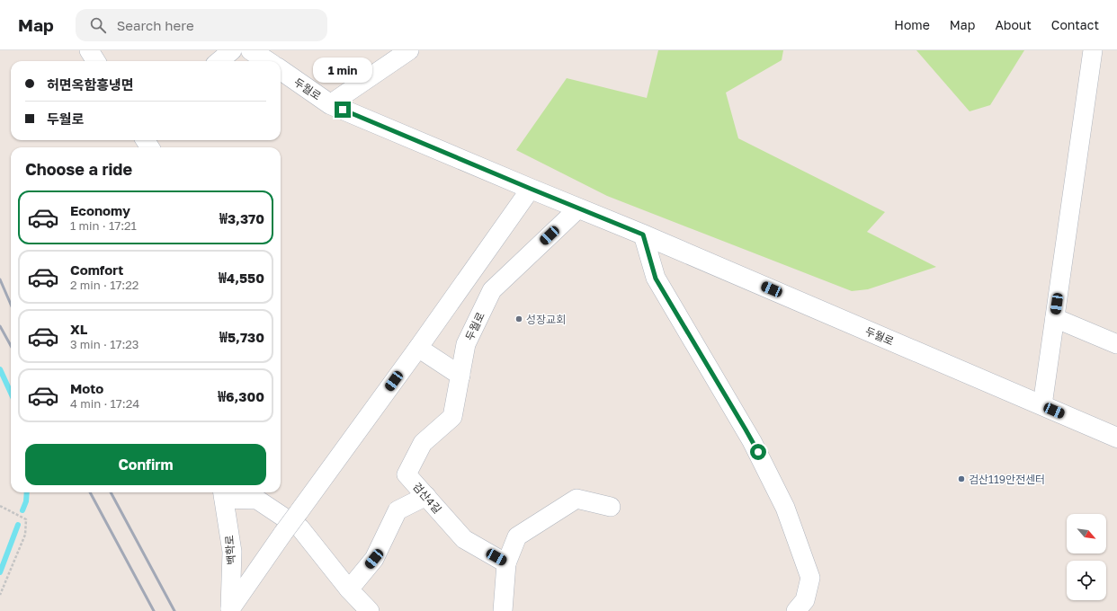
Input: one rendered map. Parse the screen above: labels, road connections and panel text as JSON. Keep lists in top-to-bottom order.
{
  "streets": {
    "street": ["두월로", "검산4길", "백학로"]
  },
  "crossings": [
    ["두월로", "검산4길"]
  ],
  "places": ["성장교회", "검산119안전센터"],
  "north": "bottom right",
  "page": {
    "header": "Map",
    "search": "Search here",
    "nav": [
      "Home",
      "Map",
      "About",
      "Contact"
    ],
    "bubble": "1 min",
    "banner": ["허면옥함흥냉면", "두월로"],
    "heading": "Choose a ride",
    "list": [
      {
        "name": "Economy",
        "note": "1 min · 17:21",
        "value": "₩3,370"
      },
      {
        "name": "Comfort",
        "note": "2 min · 17:22",
        "value": "₩4,550"
      },
      {
        "name": "XL",
        "note": "3 min · 17:23",
        "value": "₩5,730"
      },
      {
        "name": "Moto",
        "note": "4 min · 17:24",
        "value": "₩6,300"
      }
    ],
    "buttons": "Confirm"
  }
}
